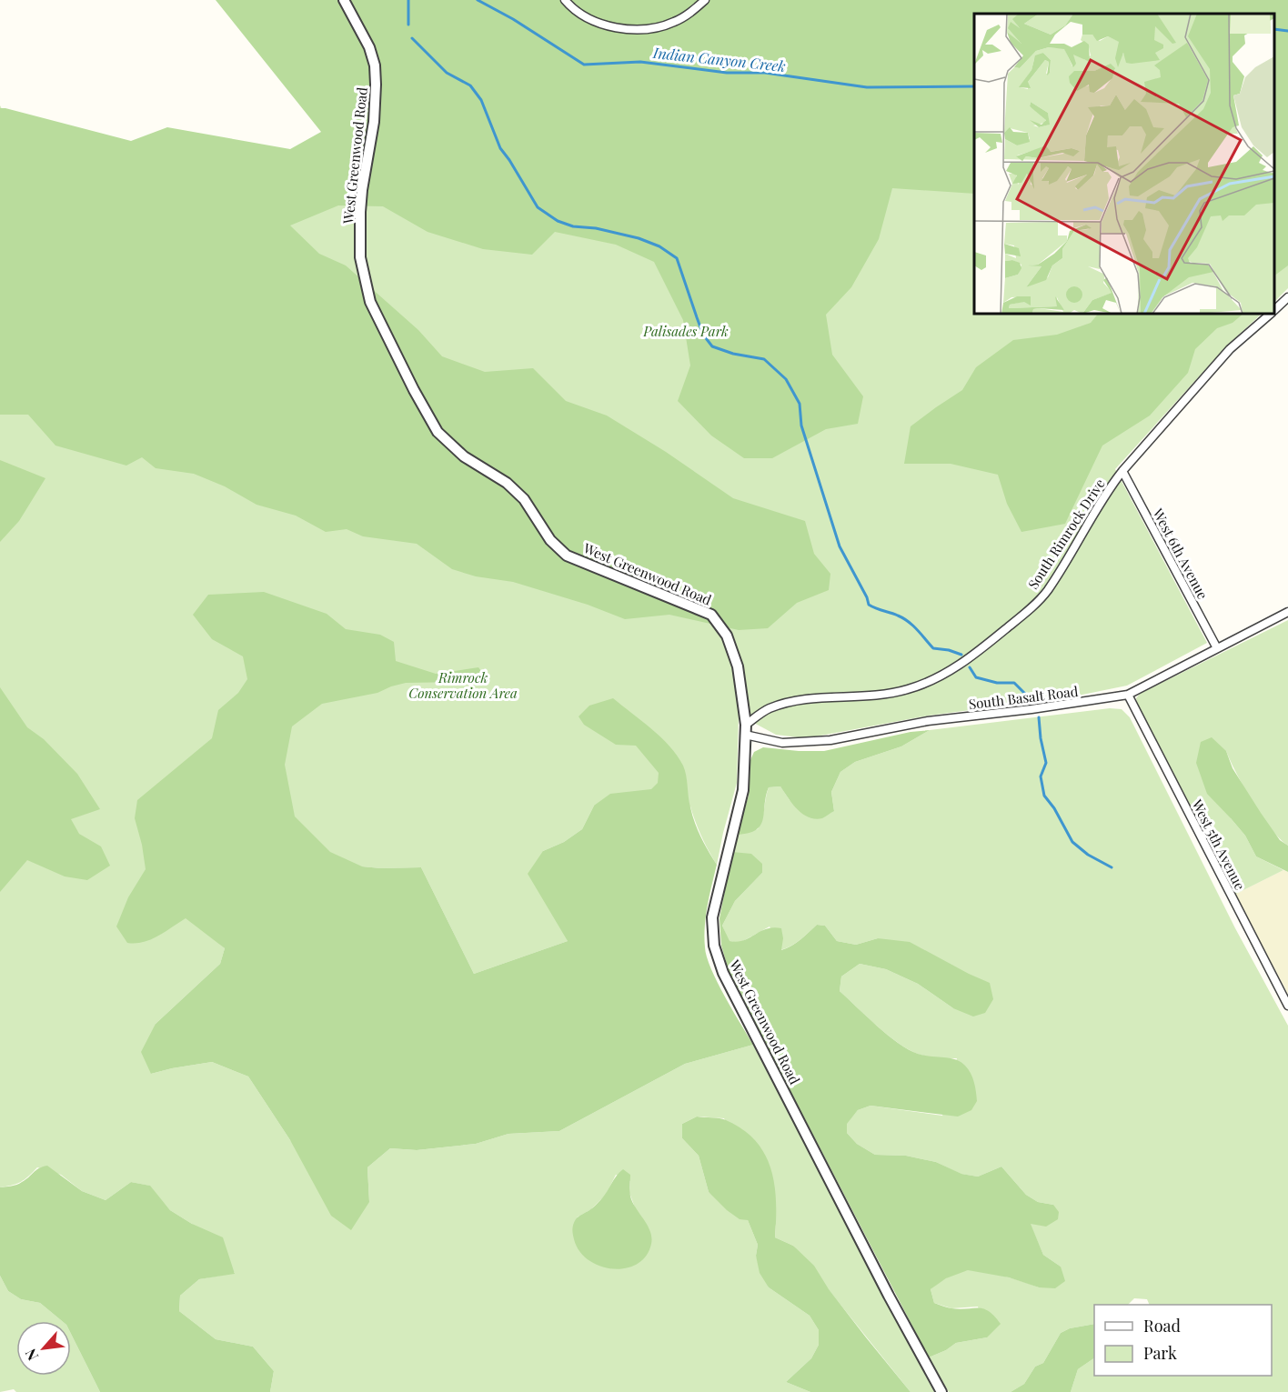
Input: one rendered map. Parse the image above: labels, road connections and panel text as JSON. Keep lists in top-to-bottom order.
{
  "streets": {
    "street": [
      "West Greenwood Road",
      "South Rimrock Drive",
      "West 6th Avenue",
      "South Basalt Road",
      "West 5th Avenue"
    ]
  },
  "crossings": [
    ["West Greenwood Road", "South Rimrock Drive"],
    ["West Greenwood Road", "South Basalt Road"],
    ["South Rimrock Drive", "West 6th Avenue"],
    ["South Rimrock Drive", "South Basalt Road"],
    ["West 6th Avenue", "South Basalt Road"],
    ["South Basalt Road", "West 5th Avenue"]
  ],
  "water": ["Indian Canyon Creek"],
  "parks": ["Palisades Park", "Rimrock Conservation Area"],
  "legend": ["Road", "Park"],
  "north": "bottom left"
}
